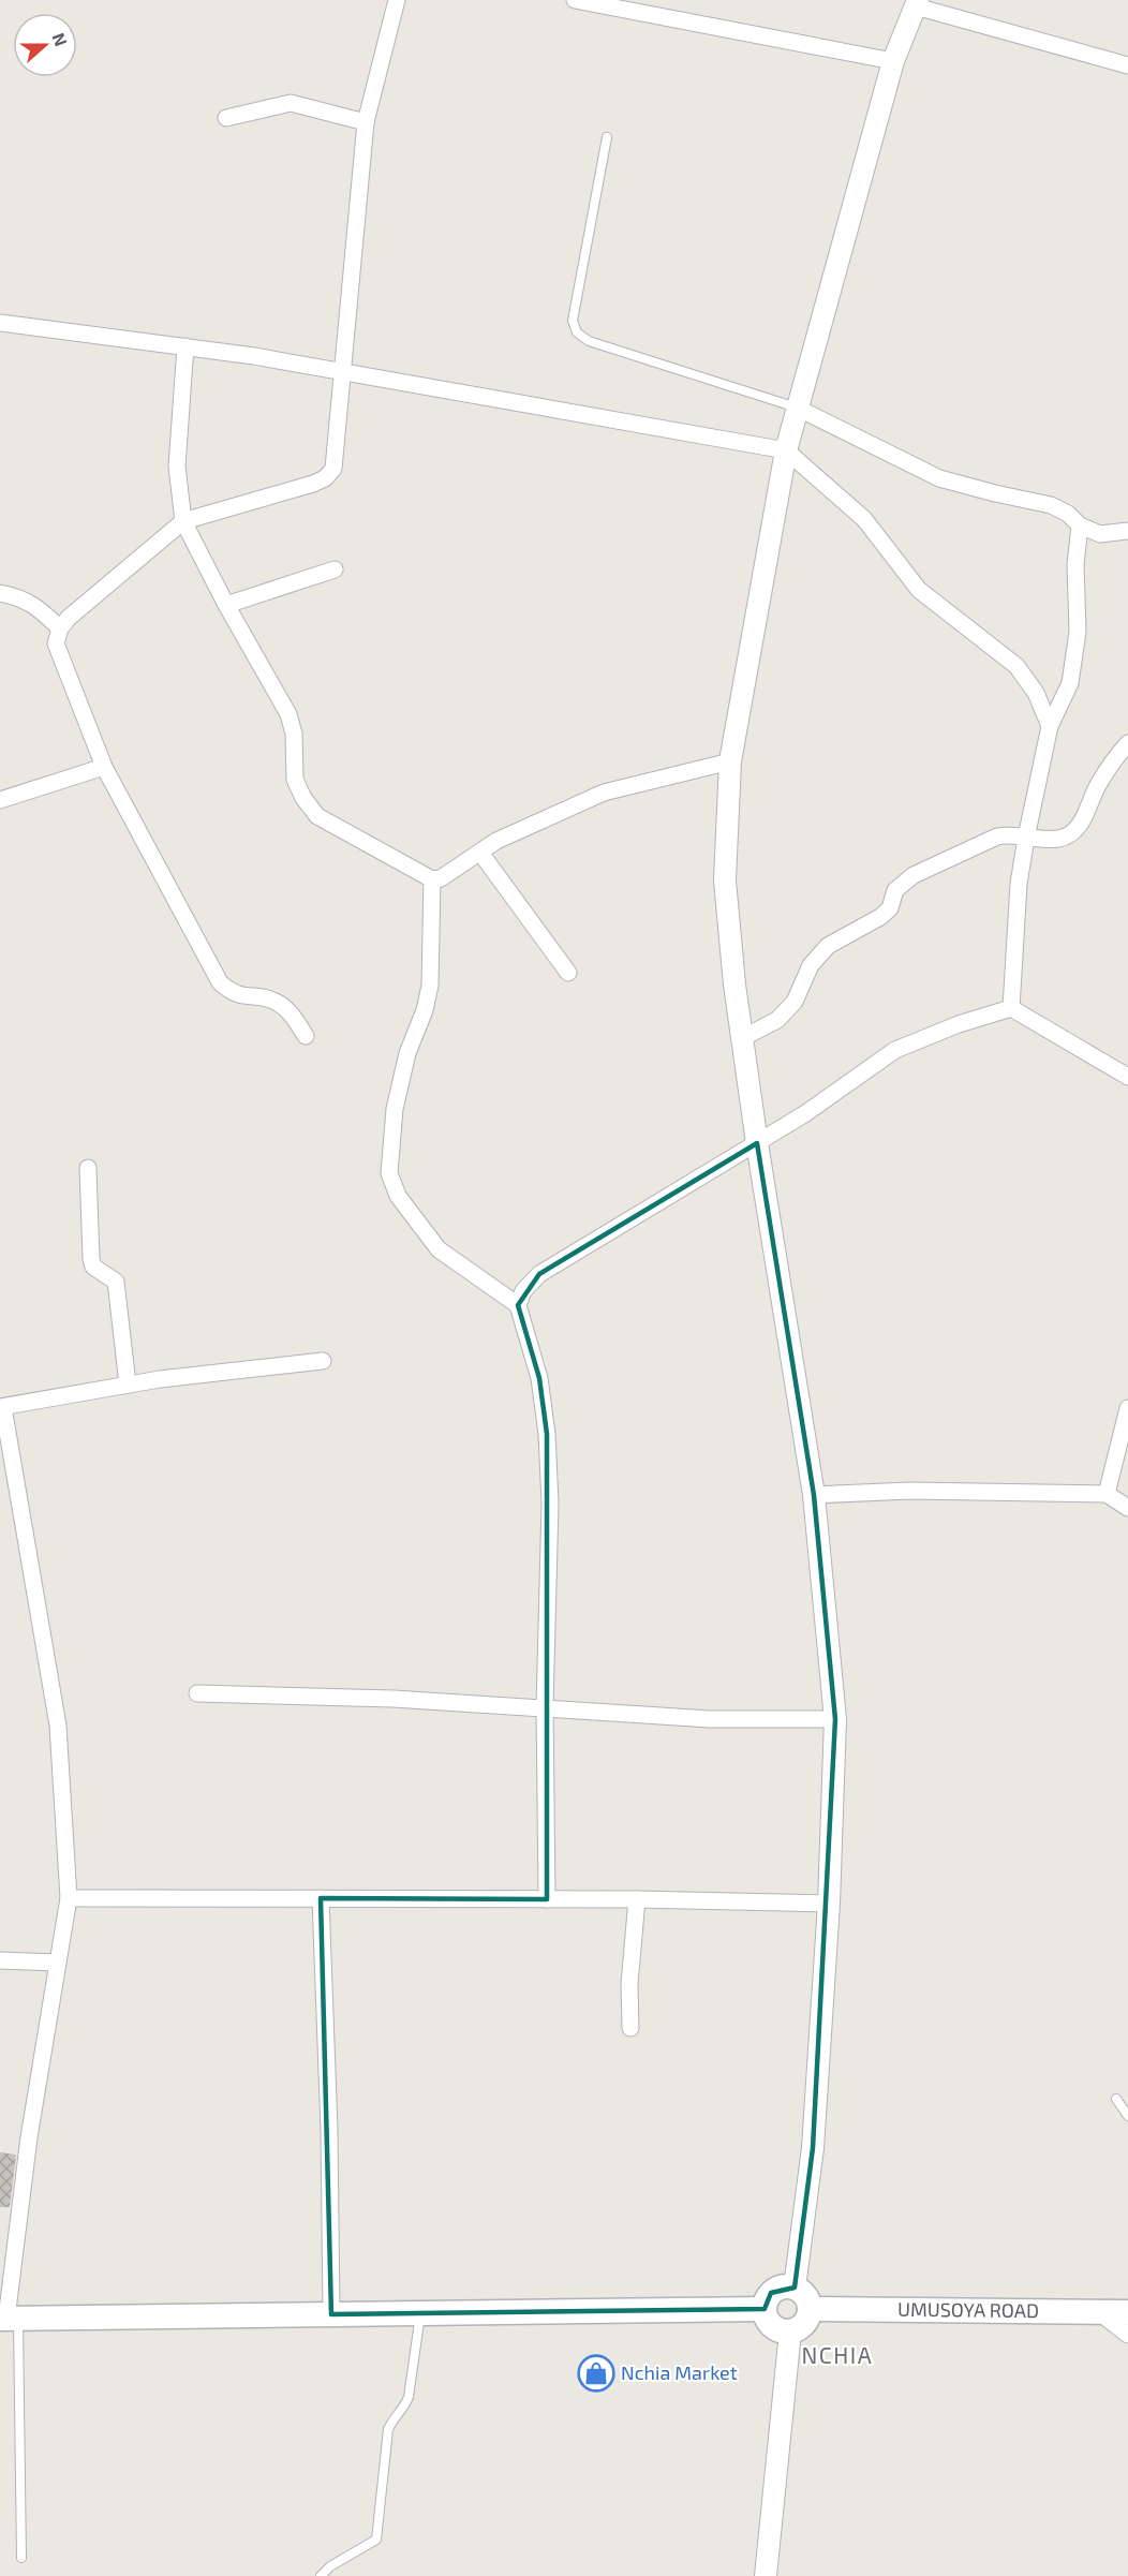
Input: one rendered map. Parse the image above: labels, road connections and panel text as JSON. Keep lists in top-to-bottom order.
{
  "streets": {
    "main road": ["UMUSOYA ROAD"]
  },
  "districts": ["NCHIA"],
  "places": {
    "shop": ["Nchia Market"]
  },
  "north": "right"
}
